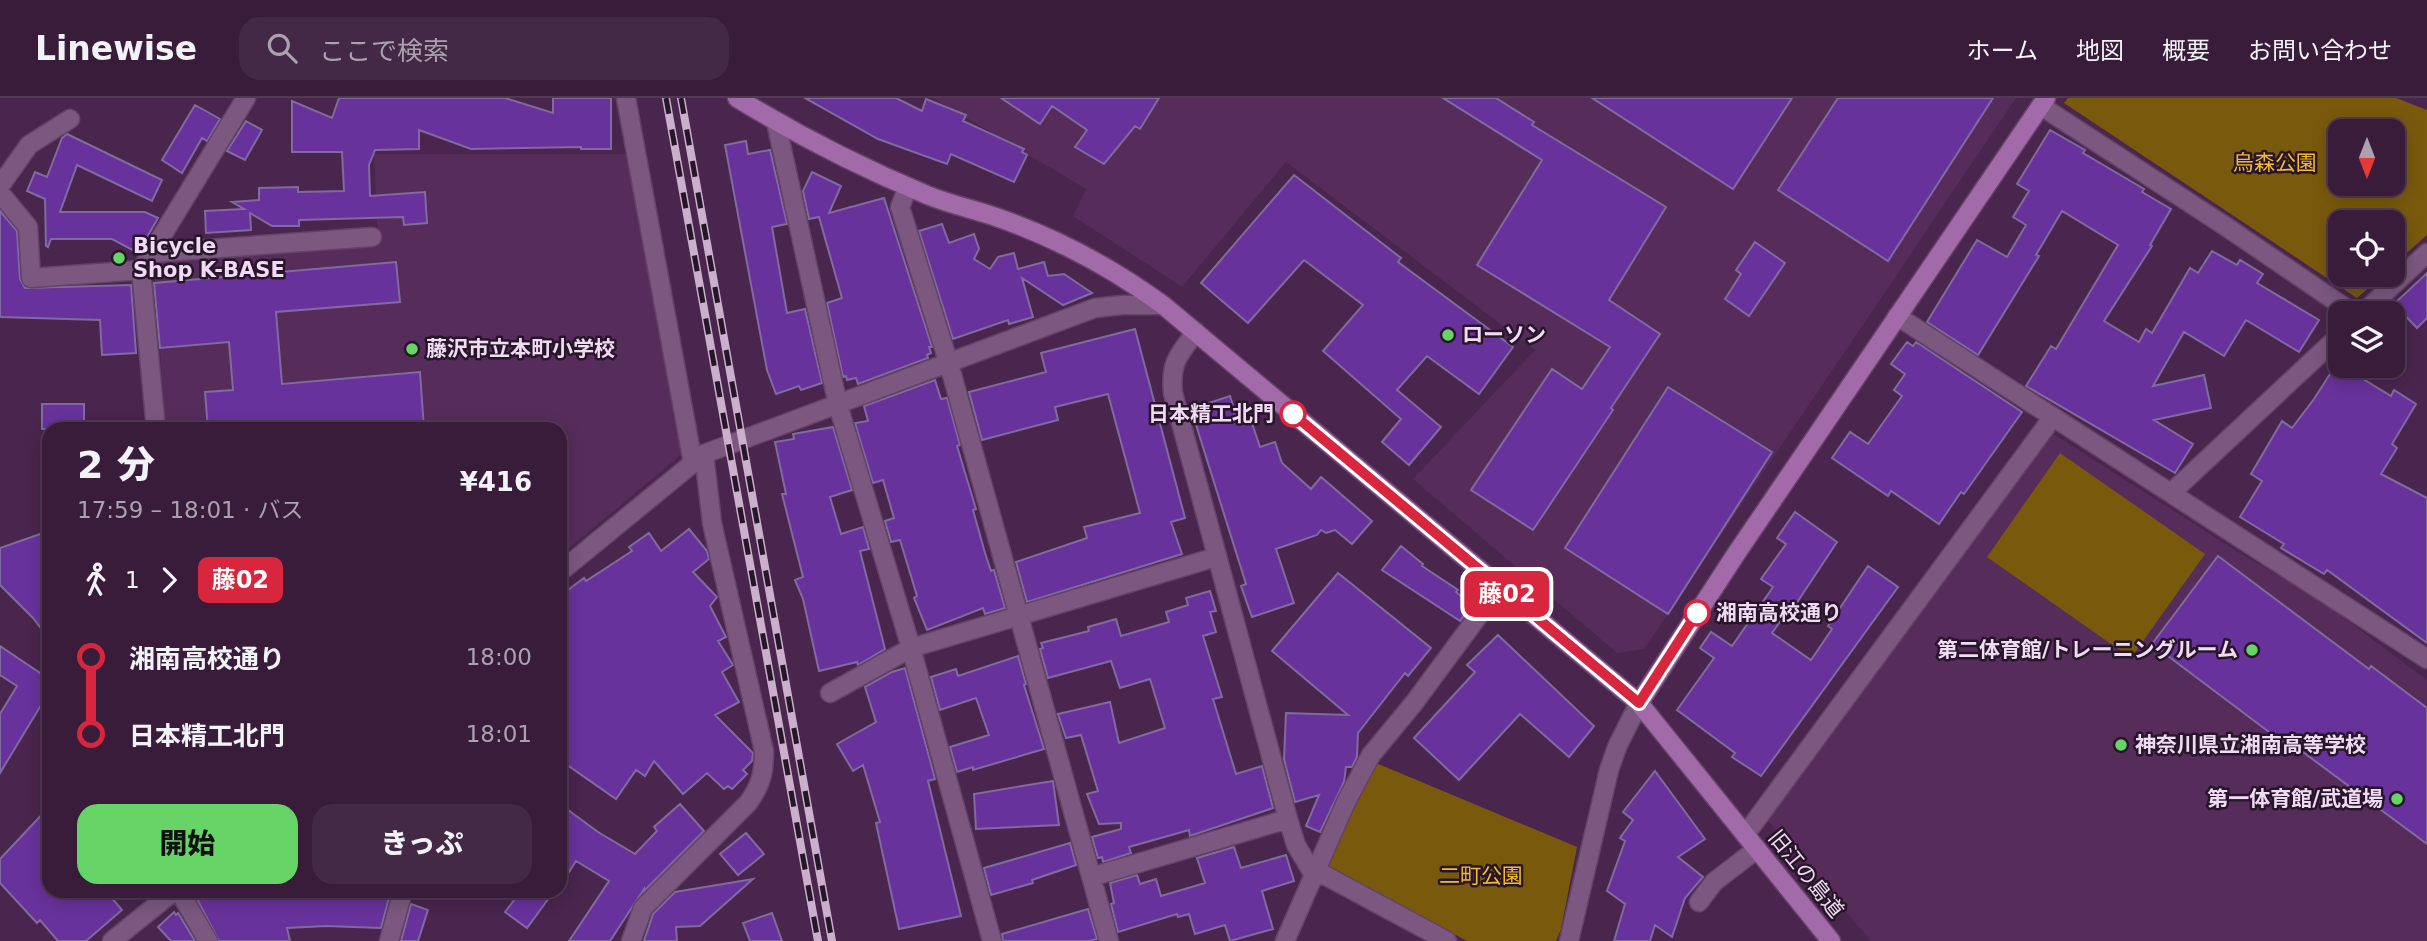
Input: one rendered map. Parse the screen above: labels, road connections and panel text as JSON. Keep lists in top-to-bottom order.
{
  "streets": {
    "street": ["旧江の島道"]
  },
  "parks": ["烏森公園", "二町公園"],
  "places": [
    "Bicycle Shop K-BASE",
    "ローソン",
    "藤沢市立本町小学校",
    "日本精工北門",
    "湘南高校通り",
    "第二体育館/トレーニングルーム",
    "神奈川県立湘南高等学校",
    "第一体育館/武道場"
  ],
  "lines": ["bus line 藤02"],
  "north": "bottom",
  "page": {
    "header": "Linewise",
    "search": "ここで検索",
    "nav": [
      "ホーム",
      "地図",
      "概要",
      "お問い合わせ"
    ],
    "on_map": "藤02",
    "heading": ["2 分", "17:59 – 18:01 · バス", "¥416"],
    "legs": ["1", "藤02"],
    "list": [
      {
        "name": "湘南高校通り",
        "value": "18:00"
      },
      {
        "name": "日本精工北門",
        "value": "18:01"
      }
    ],
    "buttons": ["開始", "きっぷ"]
  }
}
